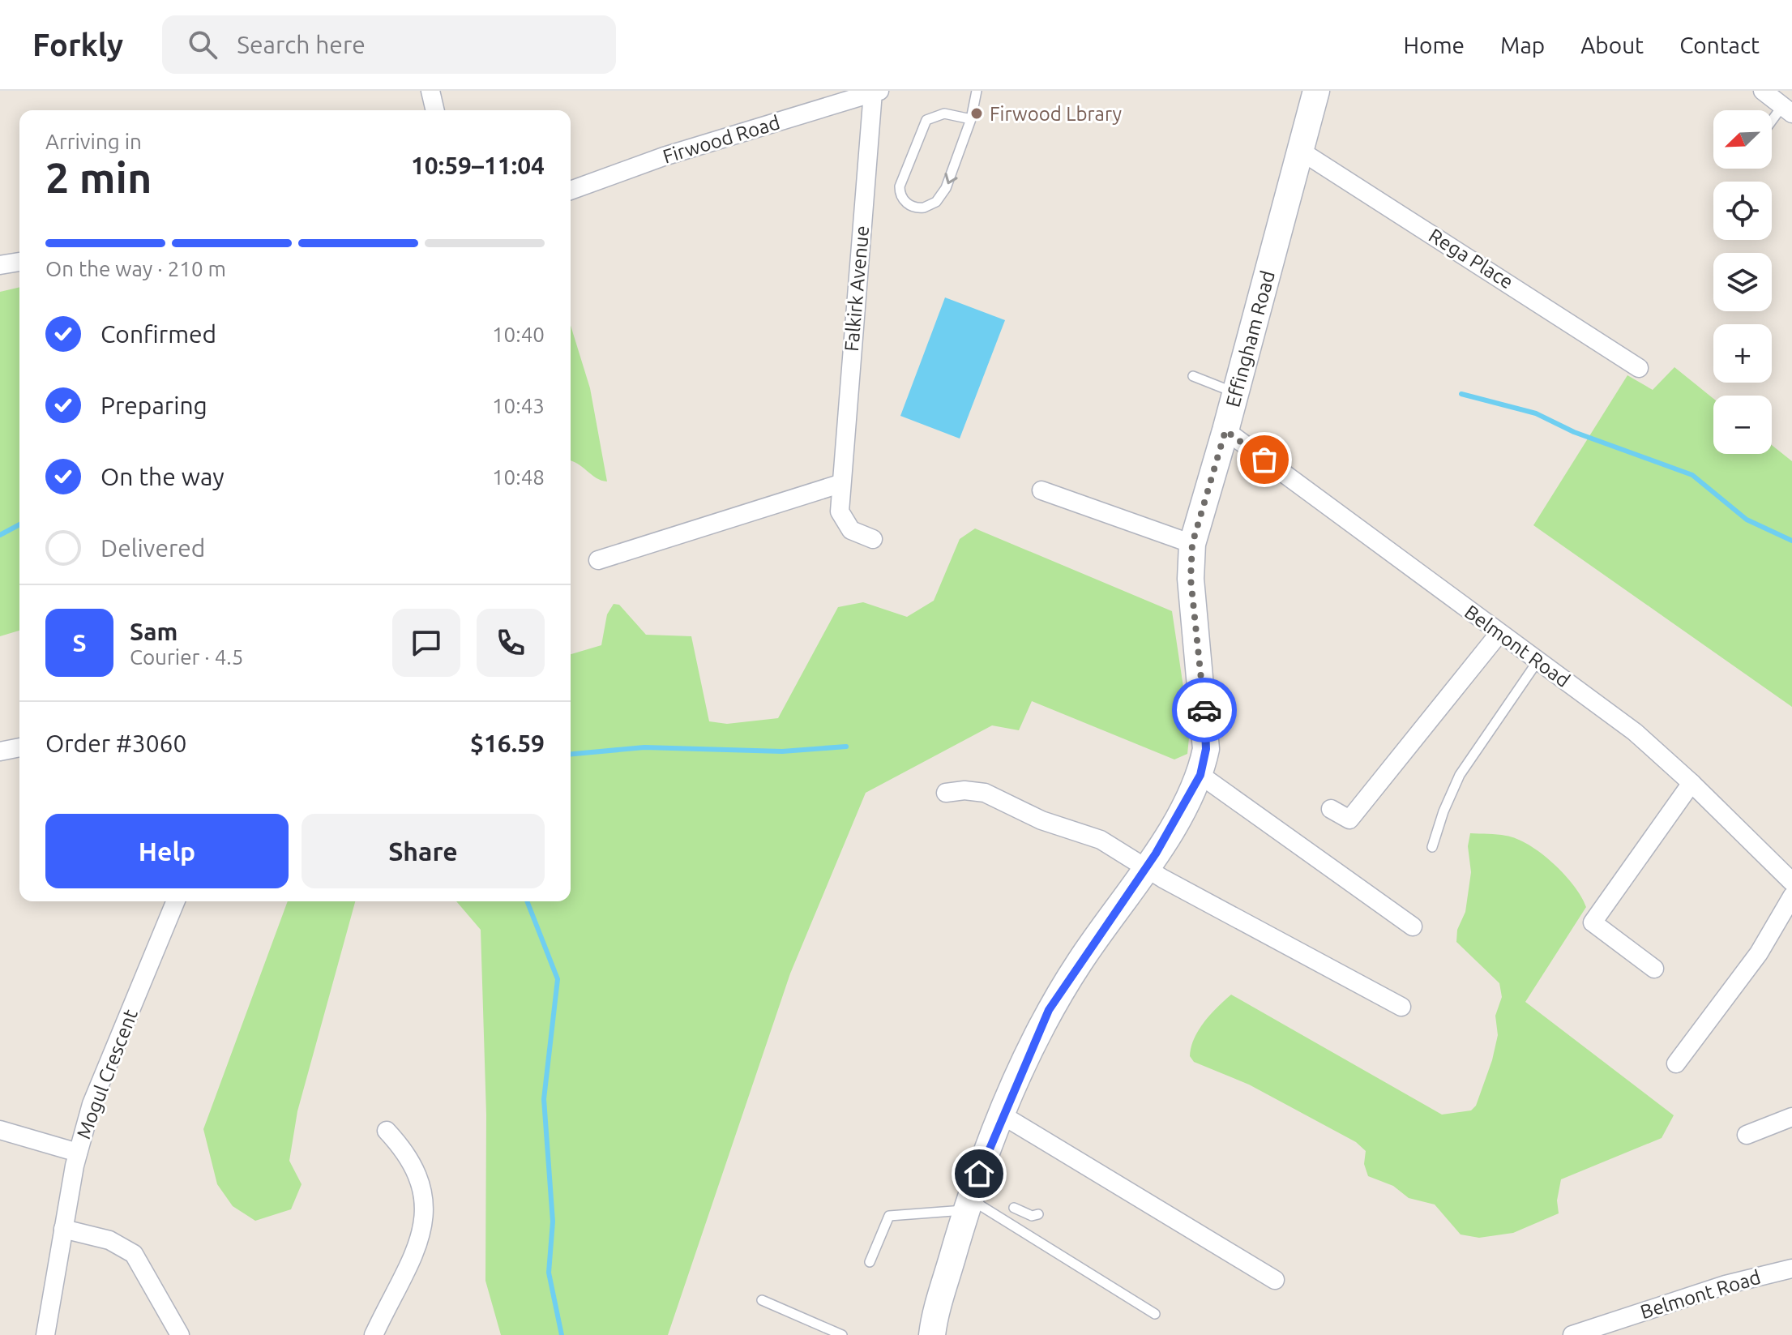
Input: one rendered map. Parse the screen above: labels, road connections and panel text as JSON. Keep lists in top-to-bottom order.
{
  "streets": {
    "street": [
      "Firwood Road",
      "Rega Place",
      "Falkirk Avenue",
      "Effingham Road",
      "Belmont Road",
      "Mogul Crescent"
    ]
  },
  "crossings": [
    ["Firwood Road", "Falkirk Avenue"],
    ["Rega Place", "Effingham Road"],
    ["Effingham Road", "Belmont Road"]
  ],
  "places": ["Firwood Lbrary"],
  "north": "bottom left",
  "page": {
    "header": "Forkly",
    "search": "Search here",
    "nav": [
      "Home",
      "Map",
      "About",
      "Contact"
    ],
    "map_buttons": ["+", "−"],
    "heading": ["2 min", "Arriving in", "10:59–11:04"],
    "panel": [
      "Sam",
      "Courier · 4.5",
      "Order #3060",
      "$16.59"
    ],
    "bar": "On the way · 210 m",
    "list": [
      ["Confirmed", "10:40"],
      ["Preparing", "10:43"],
      ["On the way", "10:48"],
      "Delivered"
    ],
    "round": "S",
    "buttons": ["Help", "Share"]
  }
}
